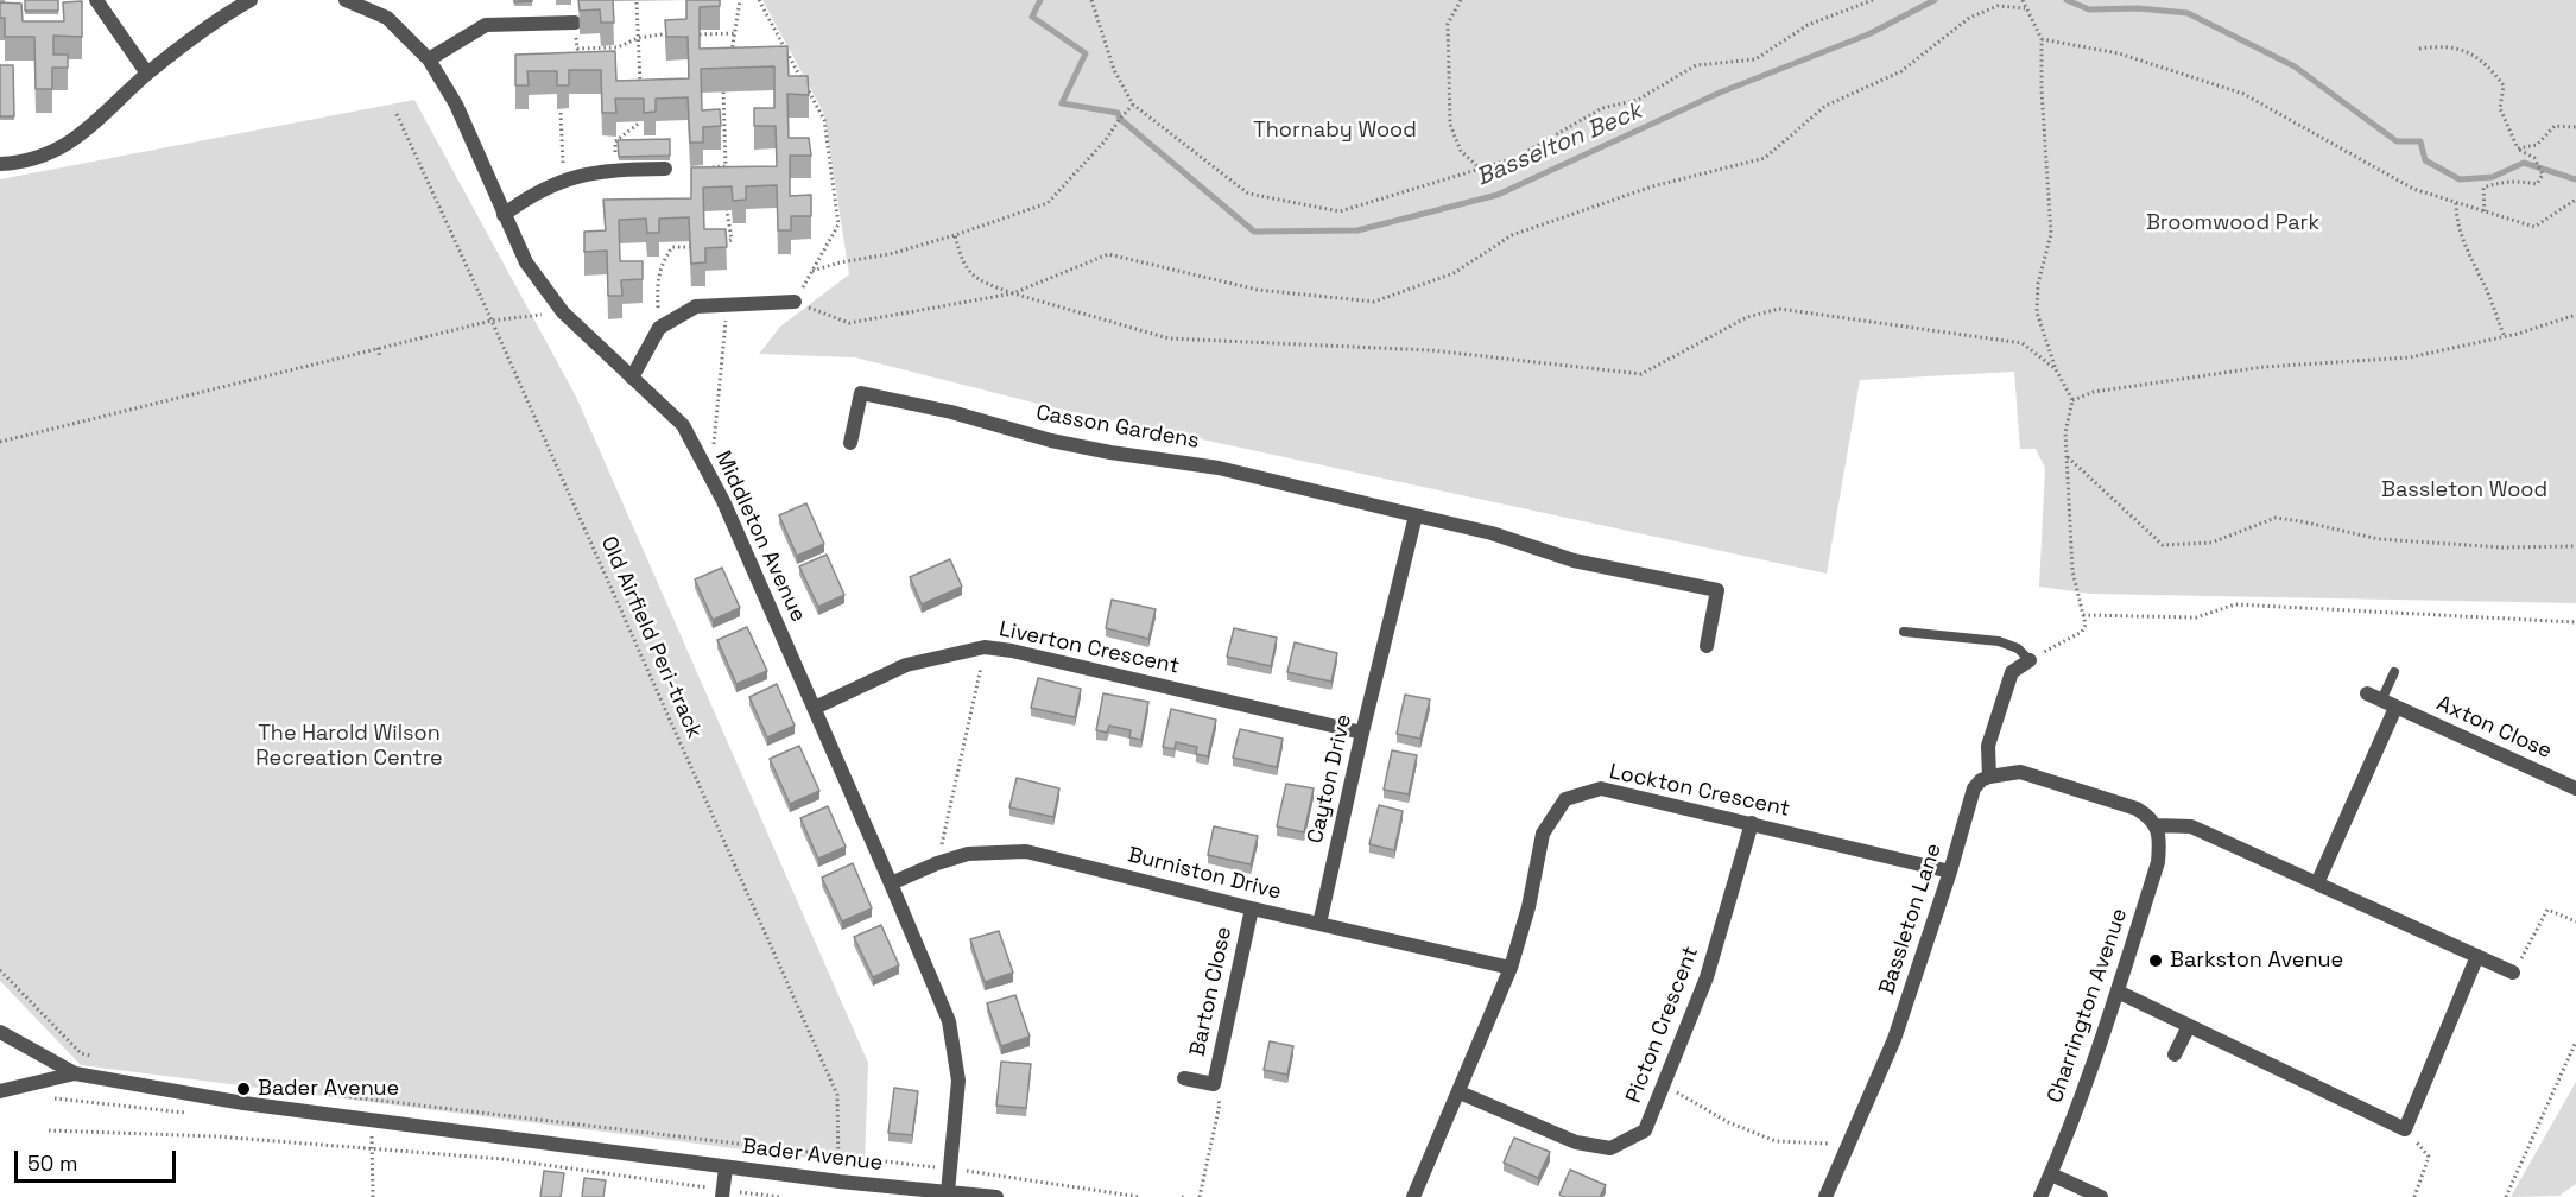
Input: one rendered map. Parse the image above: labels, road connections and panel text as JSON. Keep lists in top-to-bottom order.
{
  "streets": {
    "street": [
      "Casson Gardens",
      "Middleton Avenue",
      "Liverton Crescent",
      "Axton Close",
      "Cayton Drive",
      "Lockton Crescent",
      "Burniston Drive",
      "Bassleton Lane",
      "Barton Close",
      "Charrington Avenue",
      "Picton Crescent",
      "Bader Avenue"
    ],
    "path": ["Old Airfield Peri-track"]
  },
  "crossings": [
    ["Casson Gardens", "Cayton Drive"],
    ["Middleton Avenue", "Liverton Crescent"],
    ["Middleton Avenue", "Burniston Drive"],
    ["Middleton Avenue", "Bader Avenue"],
    ["Old Airfield Peri-track", "Bader Avenue"],
    ["Liverton Crescent", "Cayton Drive"],
    ["Cayton Drive", "Burniston Drive"],
    ["Lockton Crescent", "Burniston Drive"],
    ["Lockton Crescent", "Bassleton Lane"],
    ["Lockton Crescent", "Picton Crescent"],
    ["Burniston Drive", "Barton Close"]
  ],
  "water": ["Basselton Beck"],
  "parks": [
    "Thornaby Wood",
    "Broomwood Park",
    "Bassleton Wood",
    "The Harold Wilson Recreation Centre"
  ],
  "places": ["Barkston Avenue", "Bader Avenue"],
  "scale_bar": "50 m"
}
